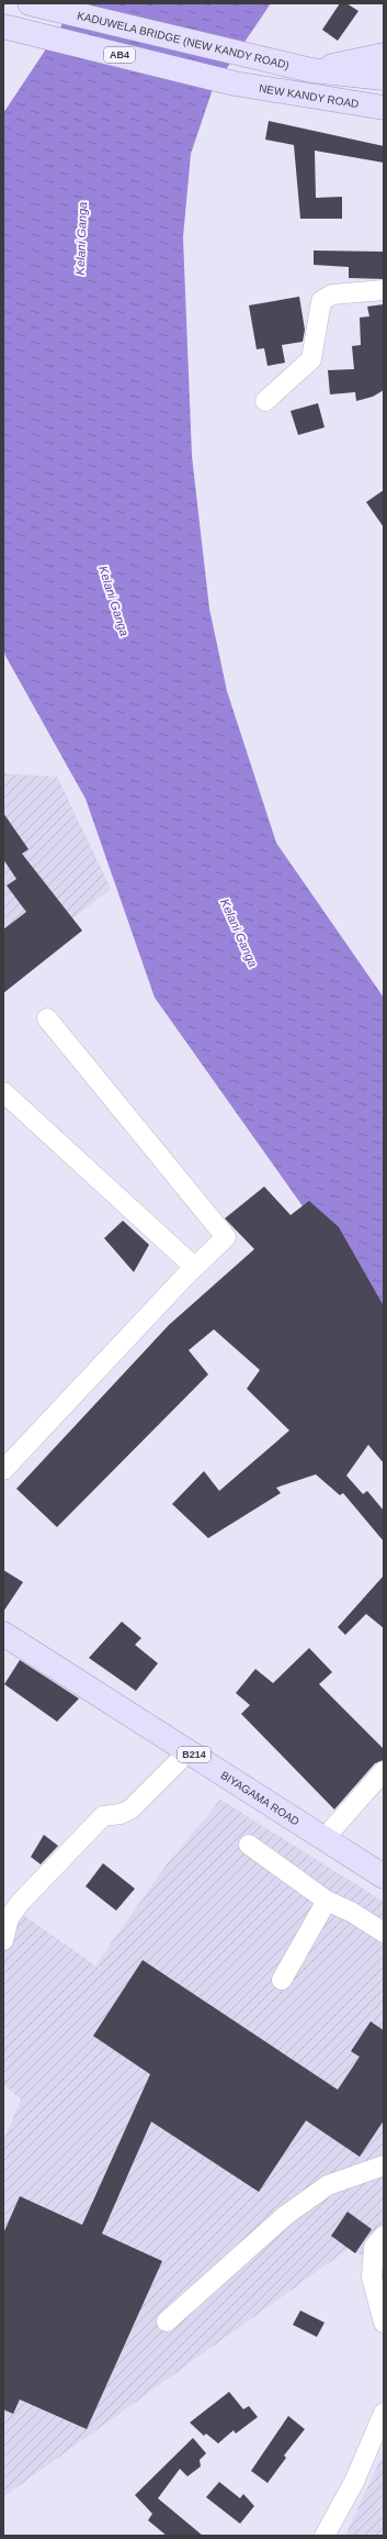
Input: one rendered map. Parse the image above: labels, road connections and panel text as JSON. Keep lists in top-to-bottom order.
{
  "streets": {
    "main road": [
      "KADUWELA BRIDGE (NEW KANDY ROAD)",
      "AB4",
      "NEW KANDY ROAD",
      "B214",
      "BIYAGAMA ROAD"
    ]
  },
  "water": ["Kelani Ganga"]
}
